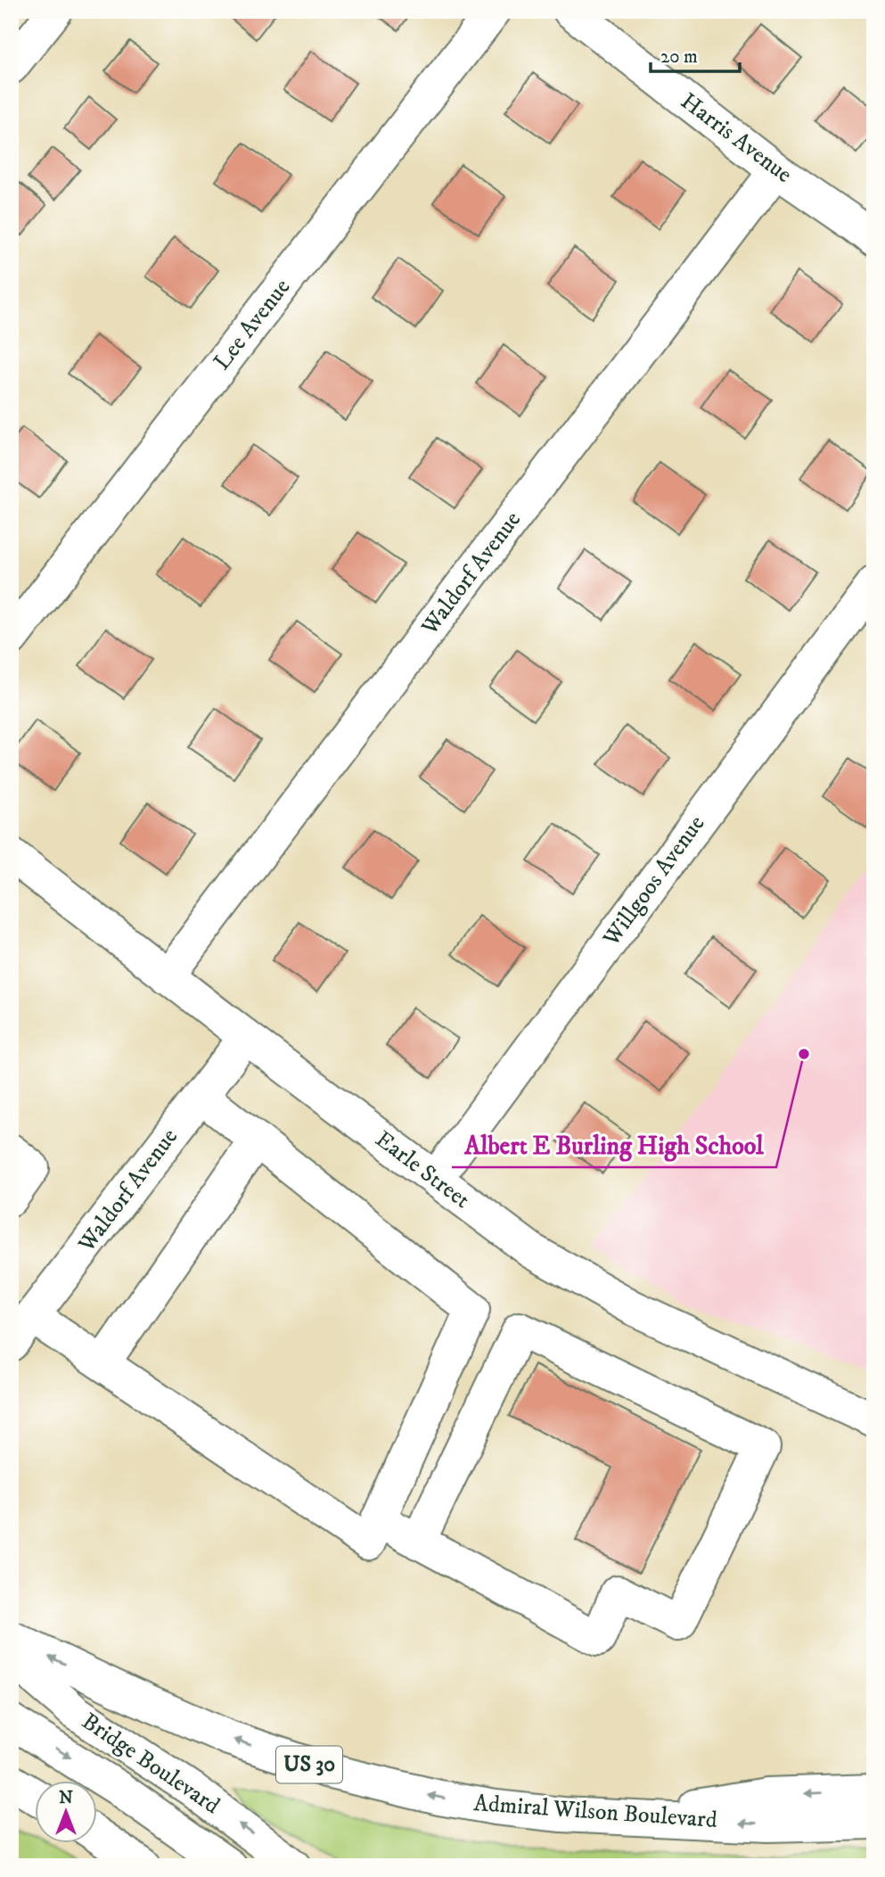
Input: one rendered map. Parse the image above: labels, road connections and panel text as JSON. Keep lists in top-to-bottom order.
{
  "streets": {
    "main road": [
      "Harris Avenue",
      "Lee Avenue",
      "Waldorf Avenue",
      "Willgoos Avenue",
      "Earle Street",
      "Bridge Boulevard",
      "US 30",
      "Admiral Wilson Boulevard"
    ]
  },
  "crossings": [
    ["Harris Avenue", "Waldorf Avenue"],
    ["Waldorf Avenue", "Earle Street"],
    ["Willgoos Avenue", "Earle Street"]
  ],
  "places": ["Albert E Burling High School"],
  "scale_bar": "20 m",
  "north": "top"
}
